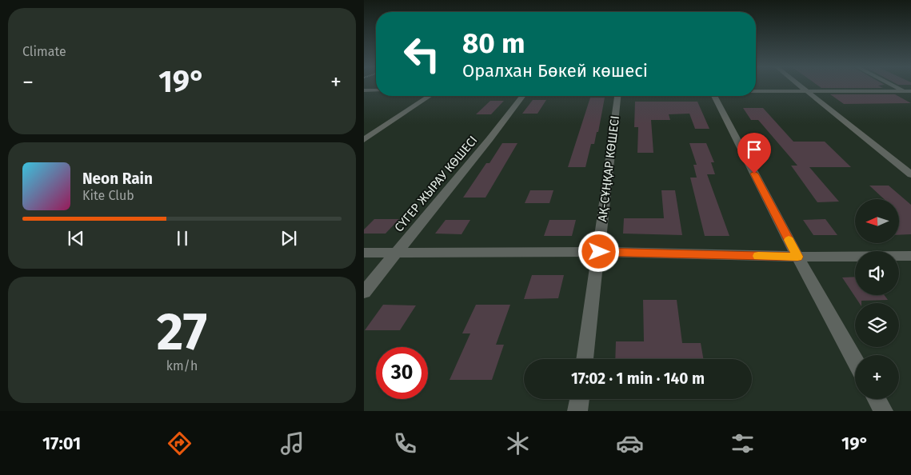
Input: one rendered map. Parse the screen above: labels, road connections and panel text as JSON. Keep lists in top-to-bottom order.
{
  "streets": {
    "street": ["АҚ-СҰҢҚАР КӨШЕСІ", "СҮГЕР ЖЫРАУ КӨШЕСІ"]
  },
  "north": "left",
  "page": {
    "tile": [
      "Climate",
      ["27", "km/h"]
    ],
    "turn": ["80 m", "Оралхан Бөкей көшесі"],
    "heat": ["−", "19°", "+"],
    "song": ["Neon Rain", "Kite Club"],
    "map_buttons": "+",
    "limit": "30",
    "trip": "17:02 · 1 min · 140 m",
    "tabs": ["17:01", "19°"]
  }
}
